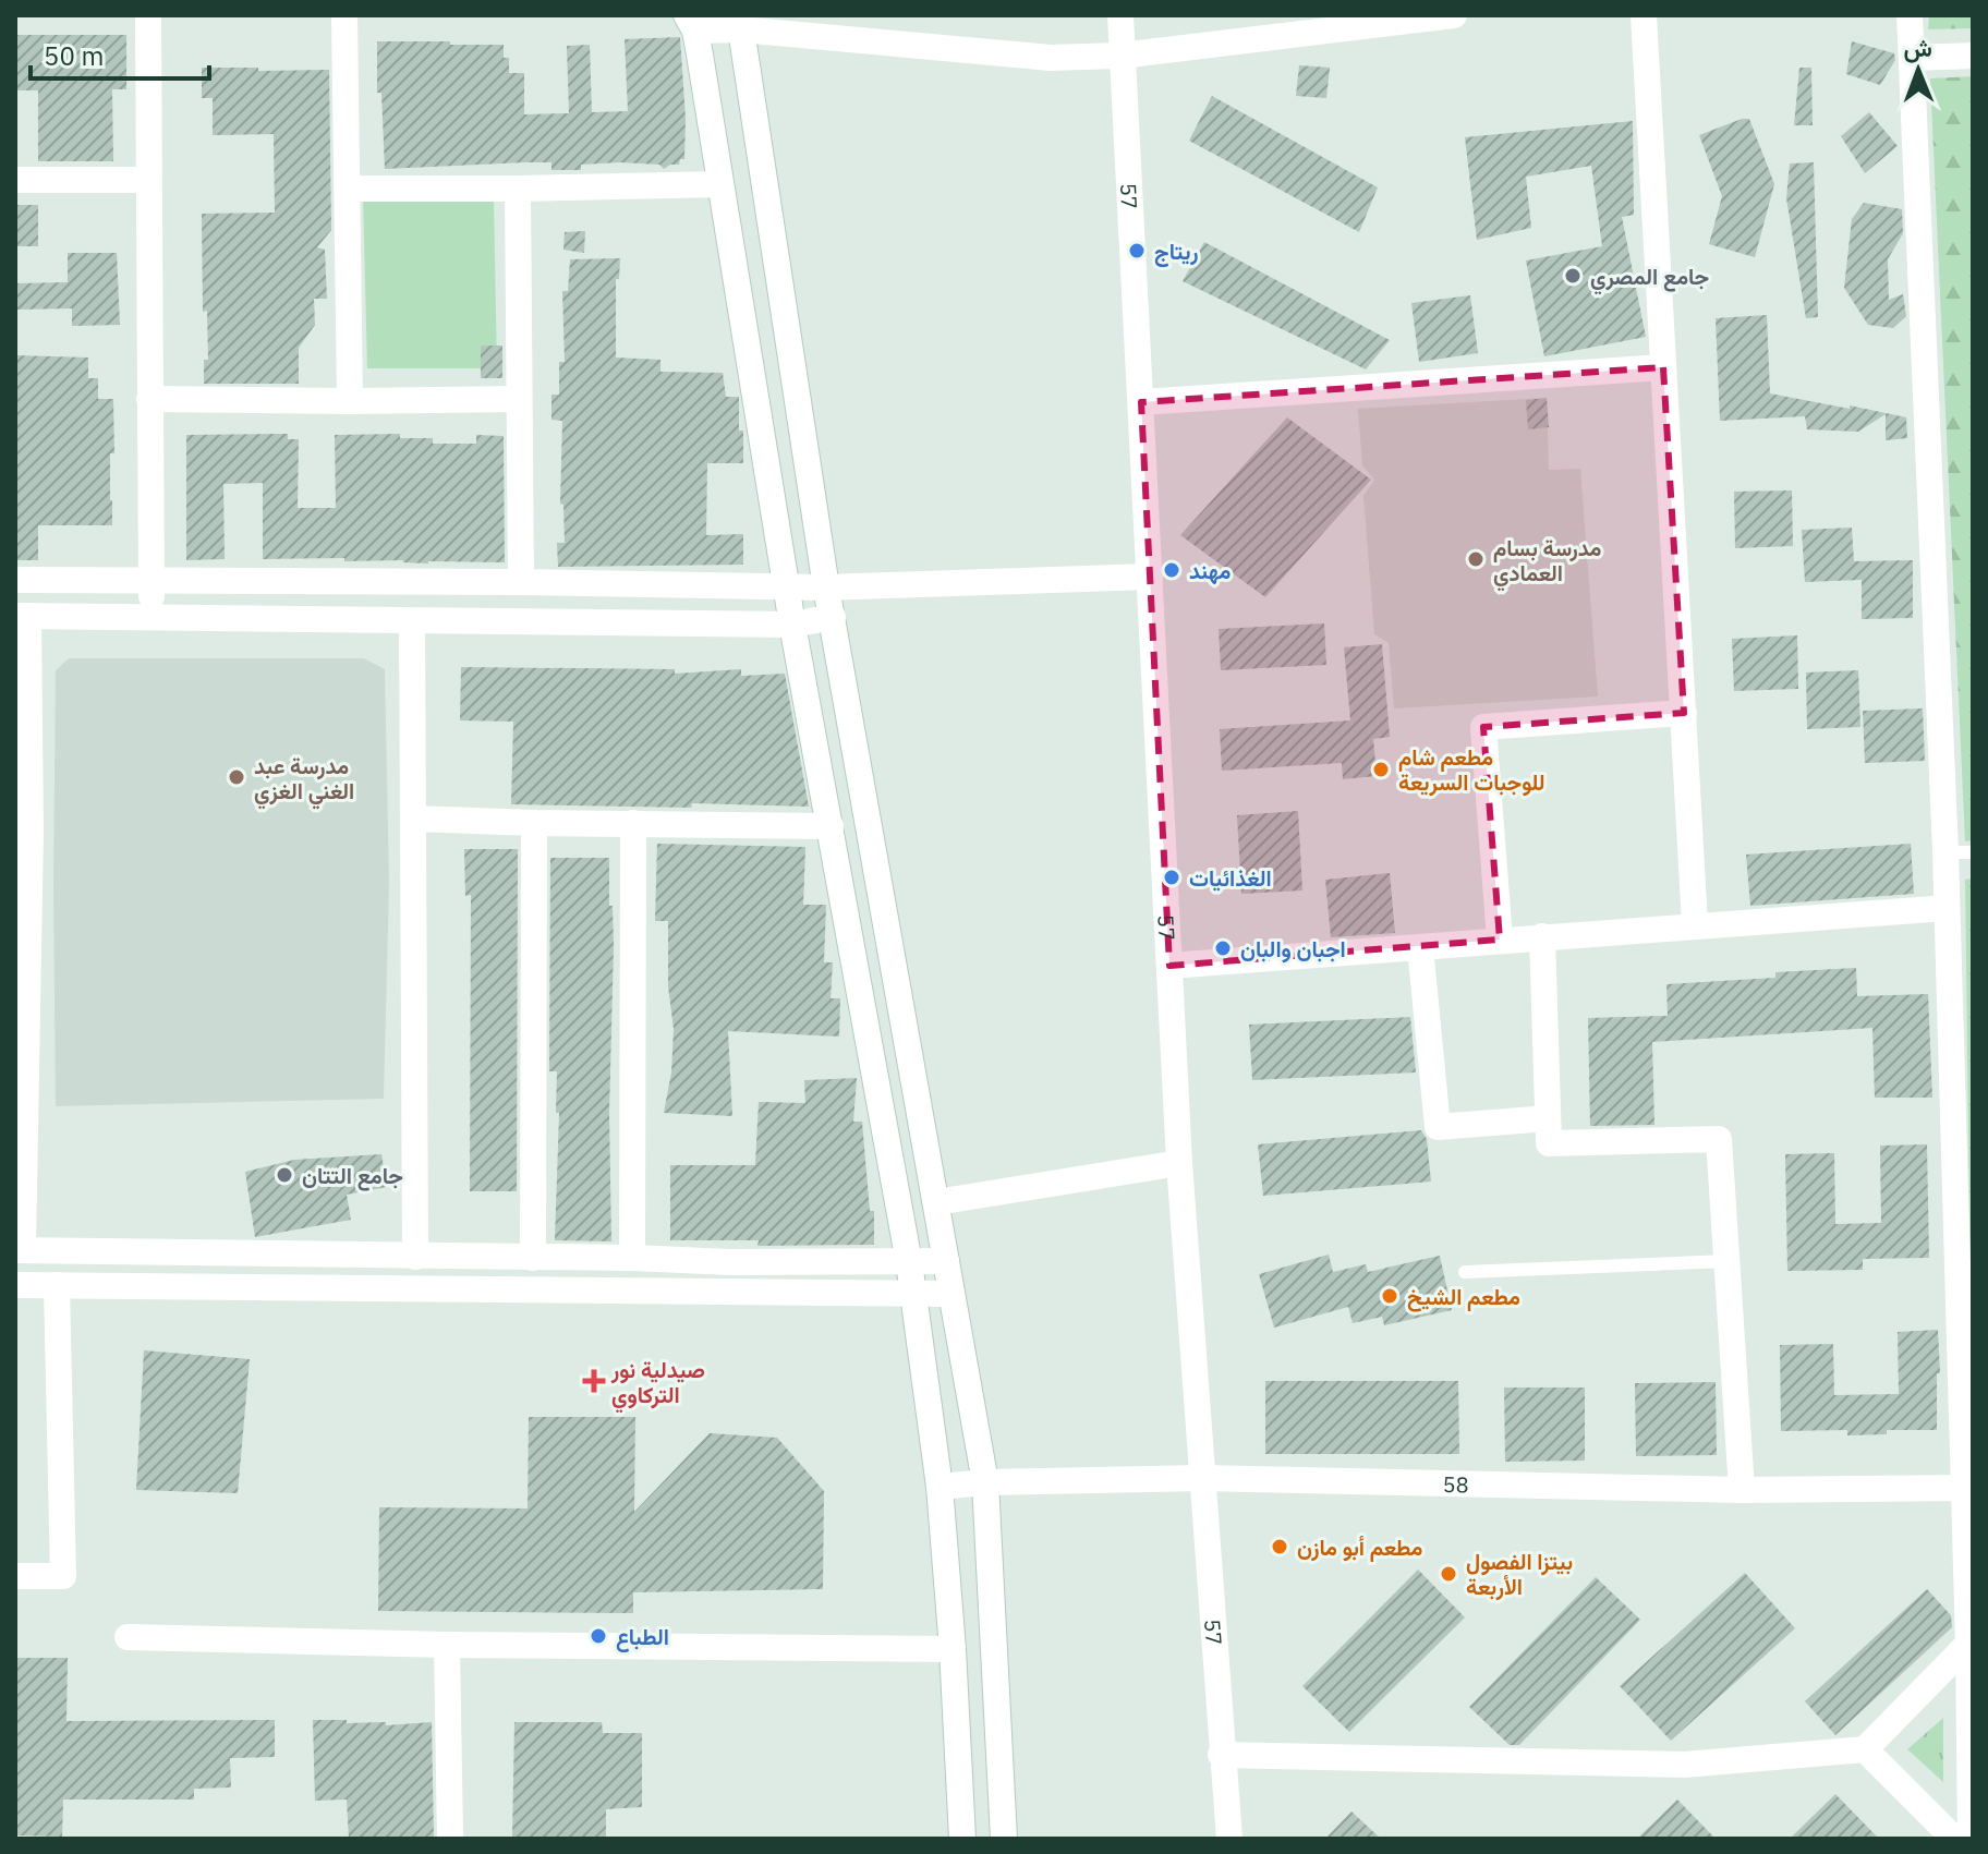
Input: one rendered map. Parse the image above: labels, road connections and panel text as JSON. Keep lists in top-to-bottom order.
{
  "streets": {
    "street": ["57", "58"]
  },
  "crossings": [
    ["57", "58"]
  ],
  "places": {
    "other": [
      "ريتاج",
      "جامع المصري",
      "مدرسة بسام العمادي",
      "مهند",
      "مطعم شام للوجبات السريعة",
      "مدرسة عبد الغني الغزي",
      "الغذائيات",
      "اجبان والبان",
      "جامع التتان",
      "مطعم الشيخ",
      "مطعم أبو مازن",
      "بيتزا الفصول الأربعة",
      "الطباع"
    ],
    "health": ["صيدلية نور التركاوي"]
  },
  "scale_bar": "50 m",
  "north": "top"
}
